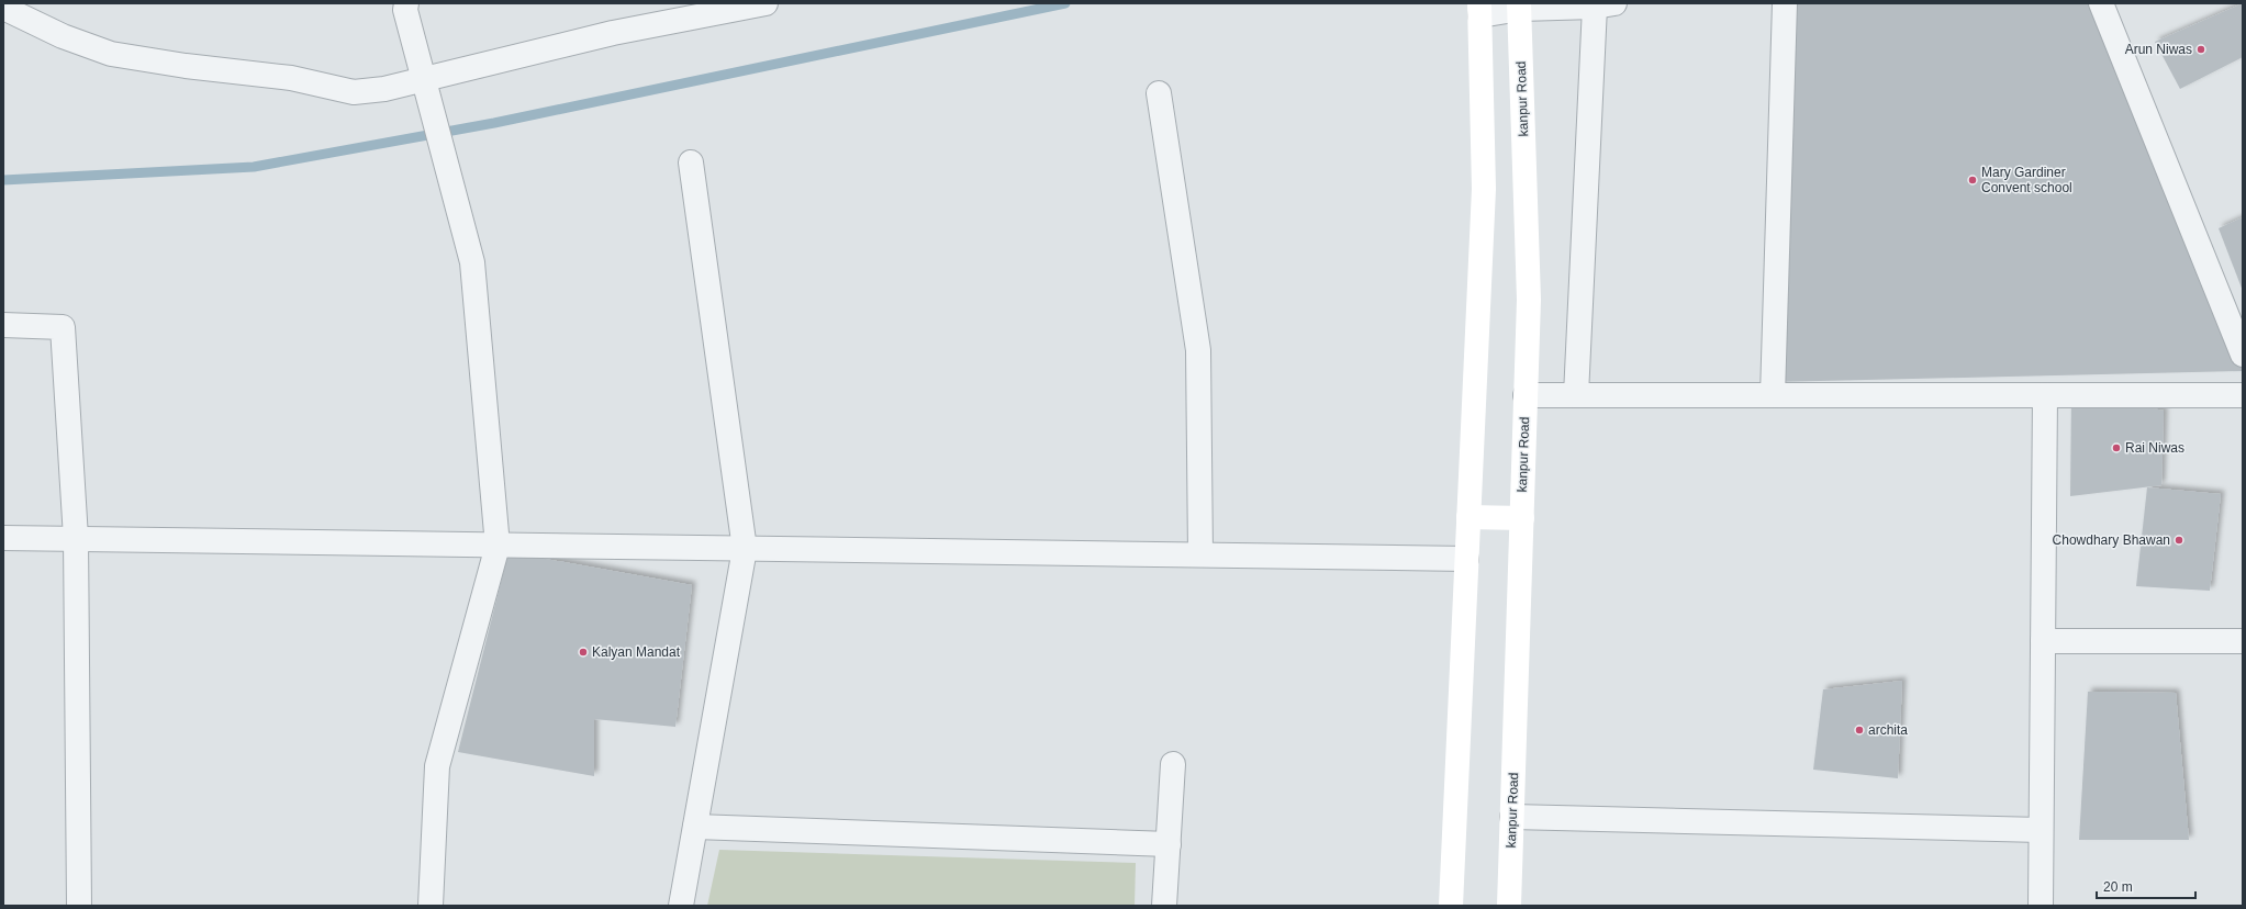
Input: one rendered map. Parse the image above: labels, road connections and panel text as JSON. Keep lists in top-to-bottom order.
{
  "streets": {
    "street": ["kanpur Road"]
  },
  "places": [
    "Arun Niwas",
    "Mary Gardiner Convent school",
    "Rai Niwas",
    "Chowdhary Bhawan",
    "Kalyan Mandat",
    "archita"
  ],
  "scale_bar": "20 m"
}
